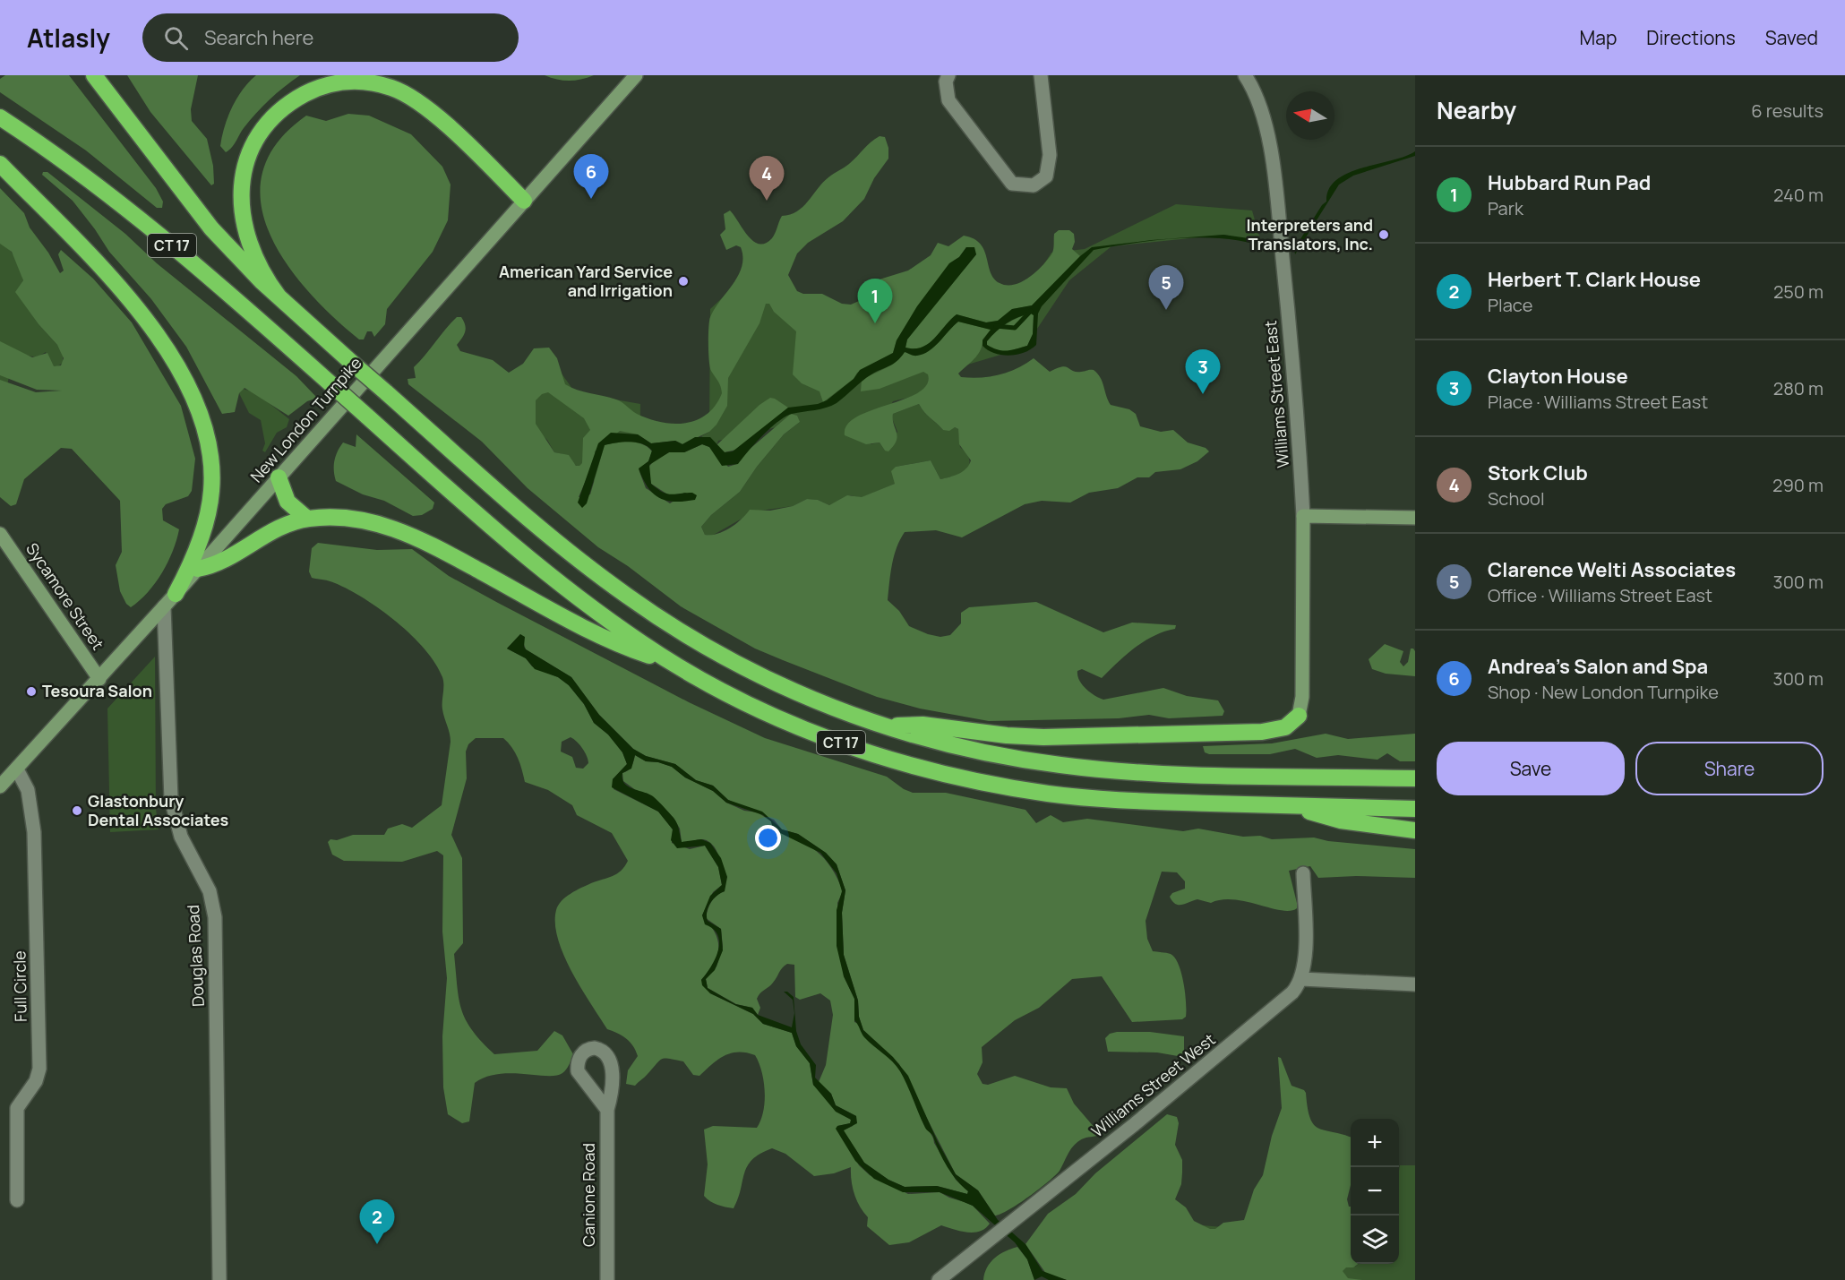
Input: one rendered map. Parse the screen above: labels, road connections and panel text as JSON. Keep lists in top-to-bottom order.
{
  "streets": {
    "highway": ["CT 17"],
    "main road": ["Williams Street East", "New London Turnpike", "Sycamore Street"],
    "street": [
      "Douglas Road",
      "Full Circle",
      "Williams Street West",
      "Canione Road"
    ]
  },
  "crossings": [
    ["New London Turnpike", "Sycamore Street"],
    ["New London Turnpike", "Douglas Road"],
    ["New London Turnpike", "Full Circle"]
  ],
  "places": [
    "Interpreters and Translators, Inc.",
    "American Yard Service and Irrigation",
    "Tesoura Salon",
    "Glastonbury Dental Associates"
  ],
  "north": "left",
  "page": {
    "header": "Atlasly",
    "search": "Search here",
    "nav": ["Map", "Directions", "Saved"],
    "heading": ["Nearby", "6 results"],
    "list": [
      {
        "mark": "1",
        "name": "Hubbard Run Pad",
        "note": "Park",
        "value": "240 m"
      },
      {
        "mark": "2",
        "name": "Herbert T. Clark House",
        "note": "Place",
        "value": "250 m"
      },
      {
        "mark": "3",
        "name": "Clayton House",
        "note": "Place · Williams Street East",
        "value": "280 m"
      },
      {
        "mark": "4",
        "name": "Stork Club",
        "note": "School",
        "value": "290 m"
      },
      {
        "mark": "5",
        "name": "Clarence Welti Associates",
        "note": "Office · Williams Street East",
        "value": "300 m"
      },
      {
        "mark": "6",
        "name": "Andrea's Salon and Spa",
        "note": "Shop · New London Turnpike",
        "value": "300 m"
      }
    ],
    "pins": [
      "6",
      "4",
      "5",
      "1",
      "3",
      "2"
    ],
    "buttons": ["Save", "Share"],
    "map_buttons": ["+", "−"]
  }
}
